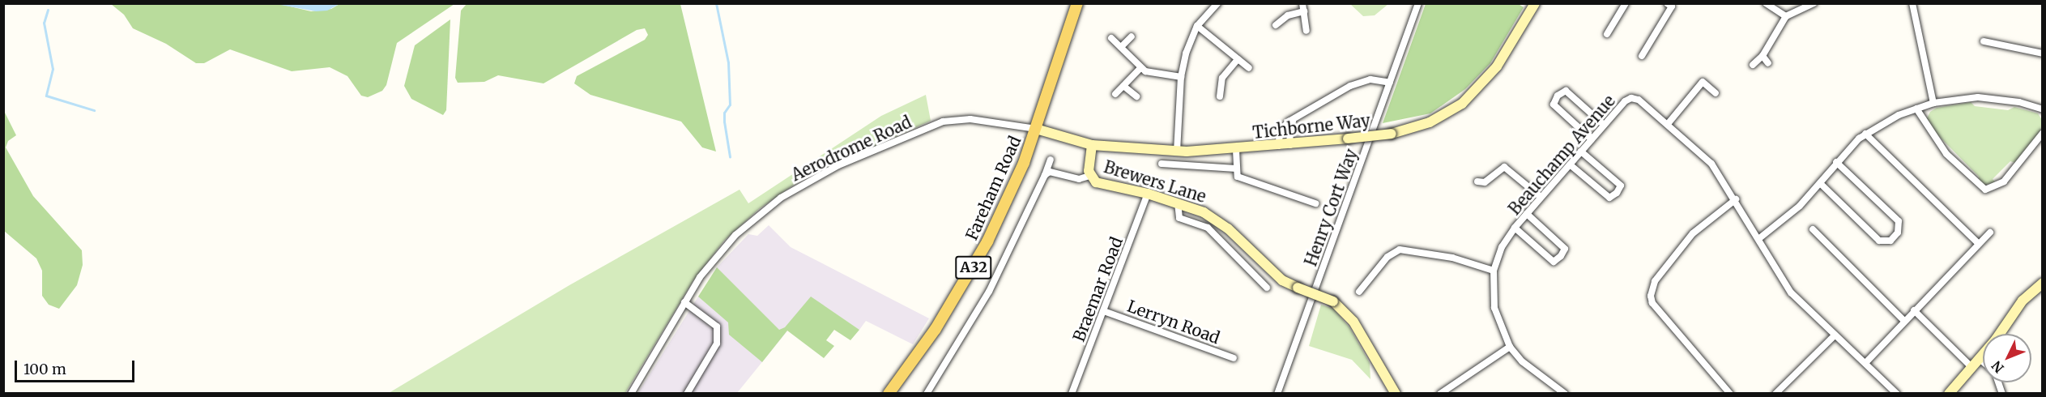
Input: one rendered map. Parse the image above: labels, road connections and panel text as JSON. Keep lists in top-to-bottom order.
{
  "streets": {
    "main road": ["Fareham Road", "A32"],
    "street": [
      "Tichborne Way",
      "Aerodrome Road",
      "Beauchamp Avenue",
      "Brewers Lane",
      "Henry Cort Way",
      "Braemar Road",
      "Lerryn Road"
    ]
  },
  "crossings": [
    ["Tichborne Way", "Aerodrome Road"],
    ["Tichborne Way", "Brewers Lane"],
    ["Tichborne Way", "Fareham Road"],
    ["Aerodrome Road", "Fareham Road"],
    ["Brewers Lane", "Braemar Road"],
    ["Braemar Road", "Lerryn Road"]
  ],
  "scale_bar": "100 m",
  "north": "bottom left"
}
